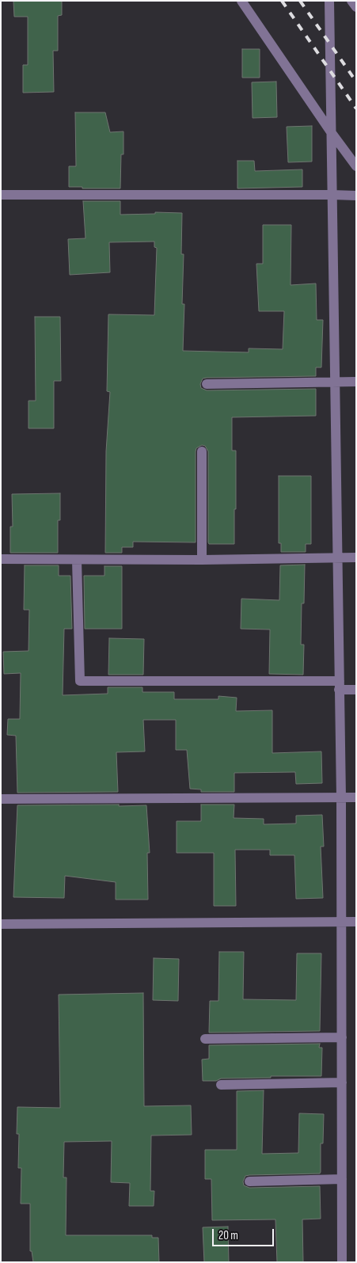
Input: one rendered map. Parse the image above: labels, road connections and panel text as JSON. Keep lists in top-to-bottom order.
{
  "scale_bar": "20 m"
}
